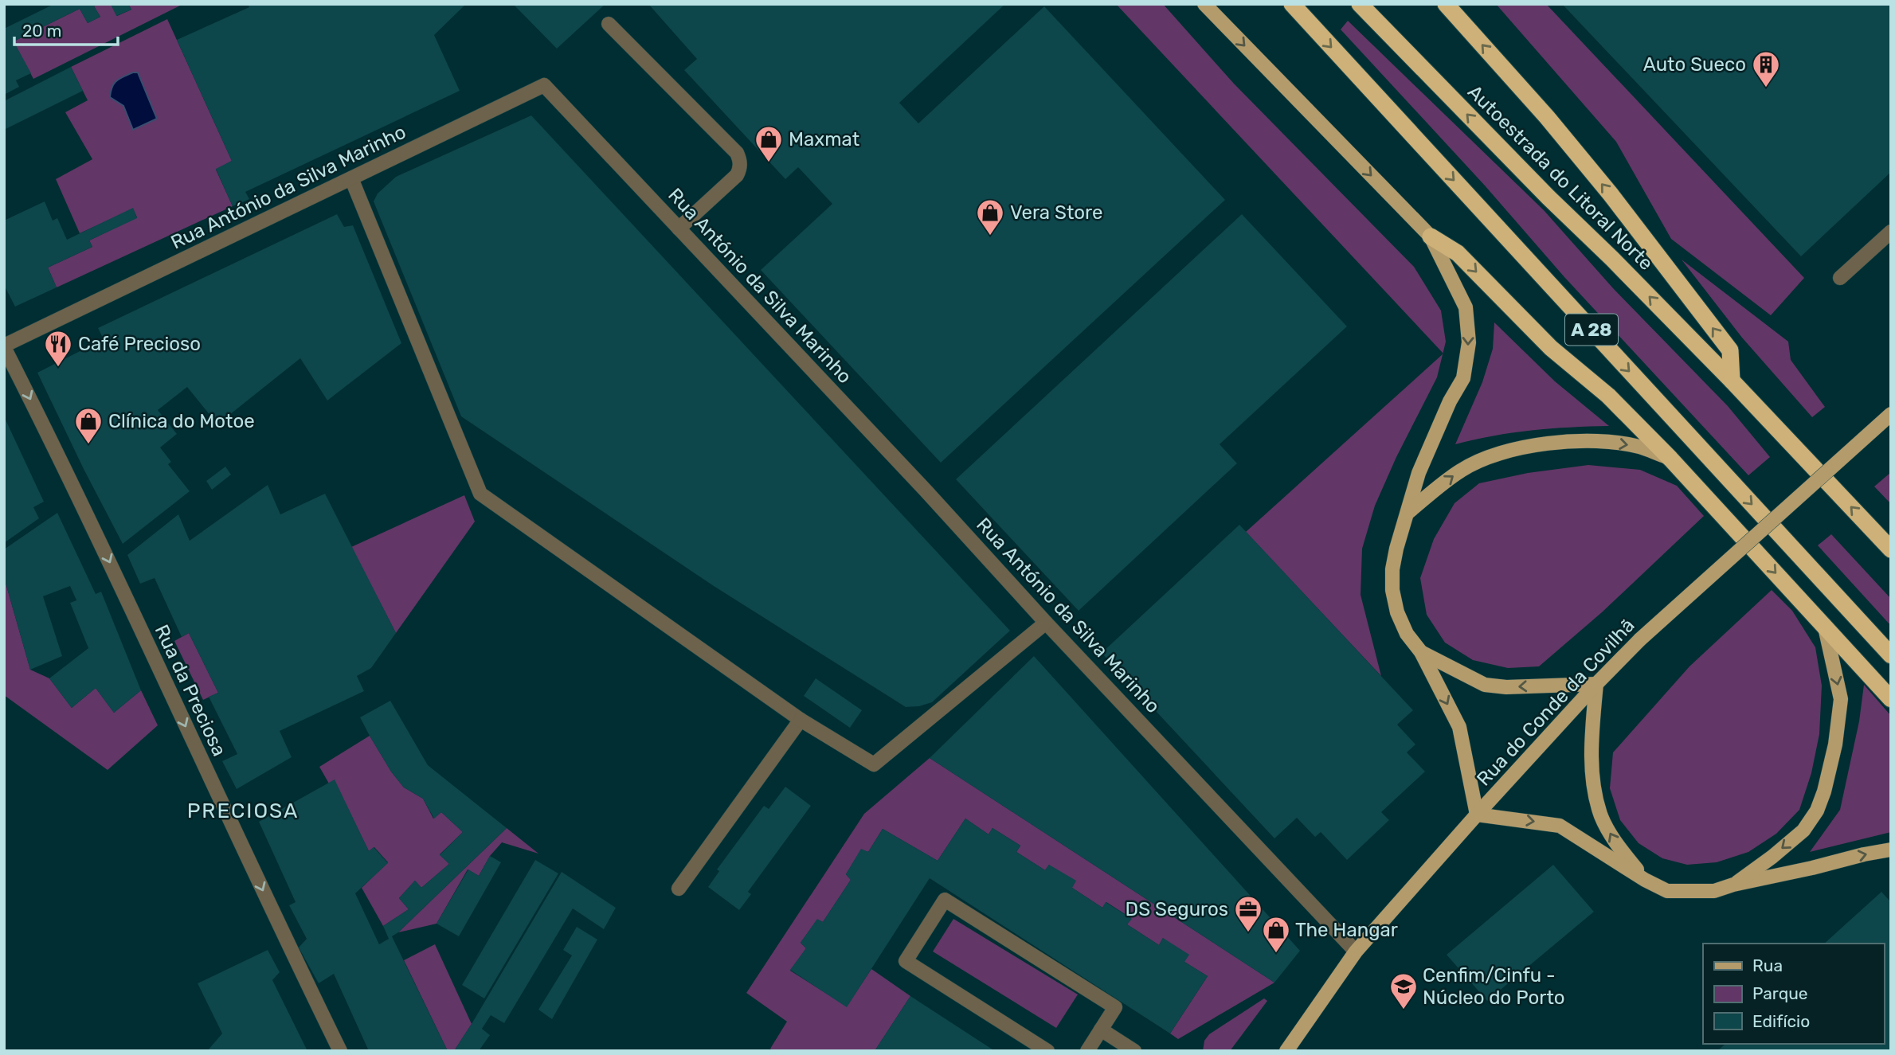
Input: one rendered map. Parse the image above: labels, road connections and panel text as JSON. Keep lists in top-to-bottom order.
{
  "streets": {
    "highway": ["Autoestrada do Litoral Norte", "A 28"],
    "main road": ["Rua do Conde da Covilhã"],
    "street": ["Rua António da Silva Marinho", "Rua da Preciosa"]
  },
  "crossings": [
    ["Rua António da Silva Marinho", "Rua da Preciosa"],
    ["Rua António da Silva Marinho", "Rua do Conde da Covilhã"]
  ],
  "one_way": ["Rua da Preciosa"],
  "districts": ["PRECIOSA"],
  "places": {
    "building": ["Auto Sueco"],
    "shop": [
      "Maxmat",
      "Vera Store",
      "Clínica do Motoe",
      "The Hangar"
    ],
    "restaurant": ["Café Precioso"],
    "office": ["DS Seguros"],
    "school or university": ["Cenfim/Cinfu - Núcleo do Porto"]
  },
  "legend": ["Rua", "Parque", "Edifício"],
  "scale_bar": "20 m"
}
